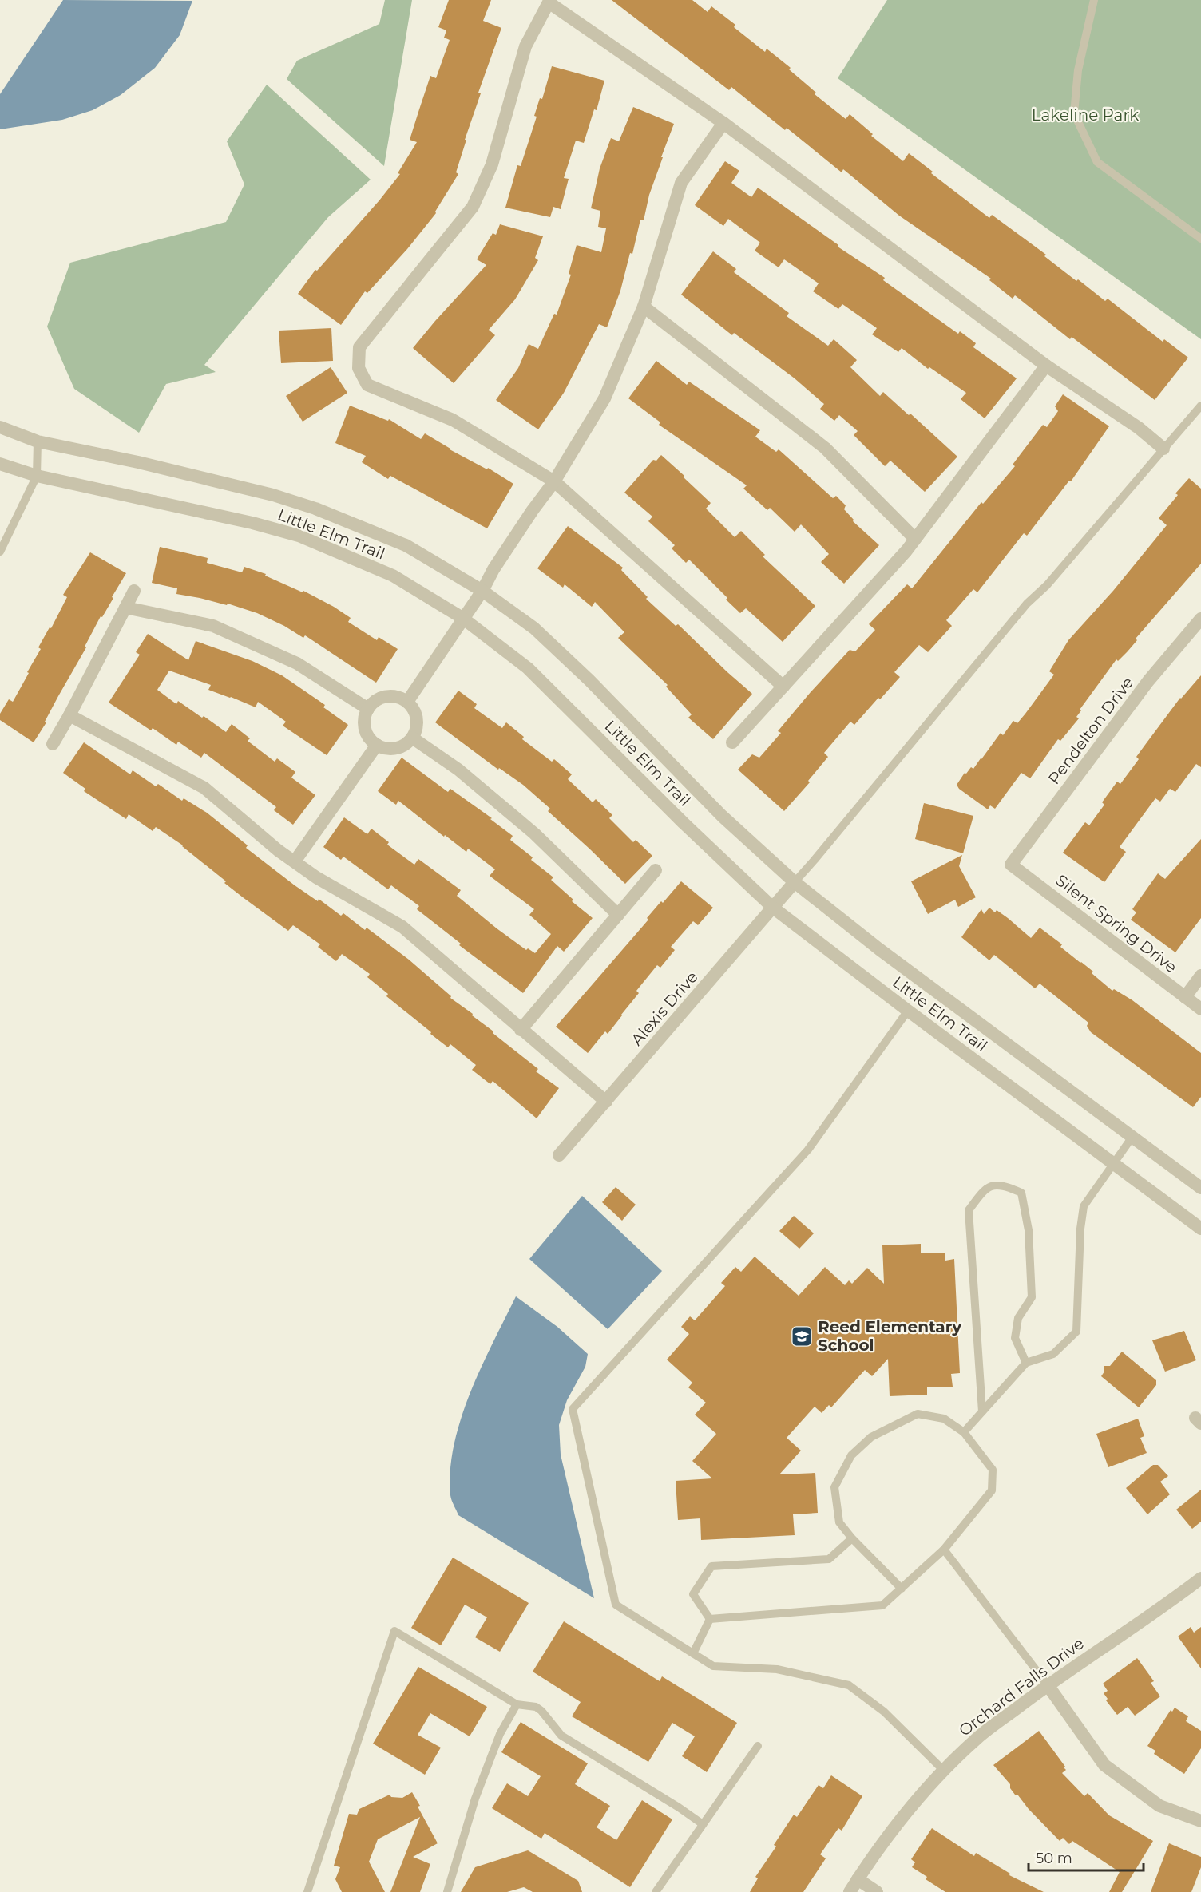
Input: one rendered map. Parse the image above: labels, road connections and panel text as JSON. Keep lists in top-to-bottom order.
{
  "streets": {
    "street": [
      "Little Elm Trail",
      "Pendelton Drive",
      "Silent Spring Drive",
      "Alexis Drive",
      "Orchard Falls Drive"
    ]
  },
  "crossings": [
    ["Little Elm Trail", "Alexis Drive"],
    ["Pendelton Drive", "Silent Spring Drive"]
  ],
  "parks": ["Lakeline Park"],
  "places": {
    "school or university": ["Reed Elementary School"]
  },
  "scale_bar": "50 m"
}
